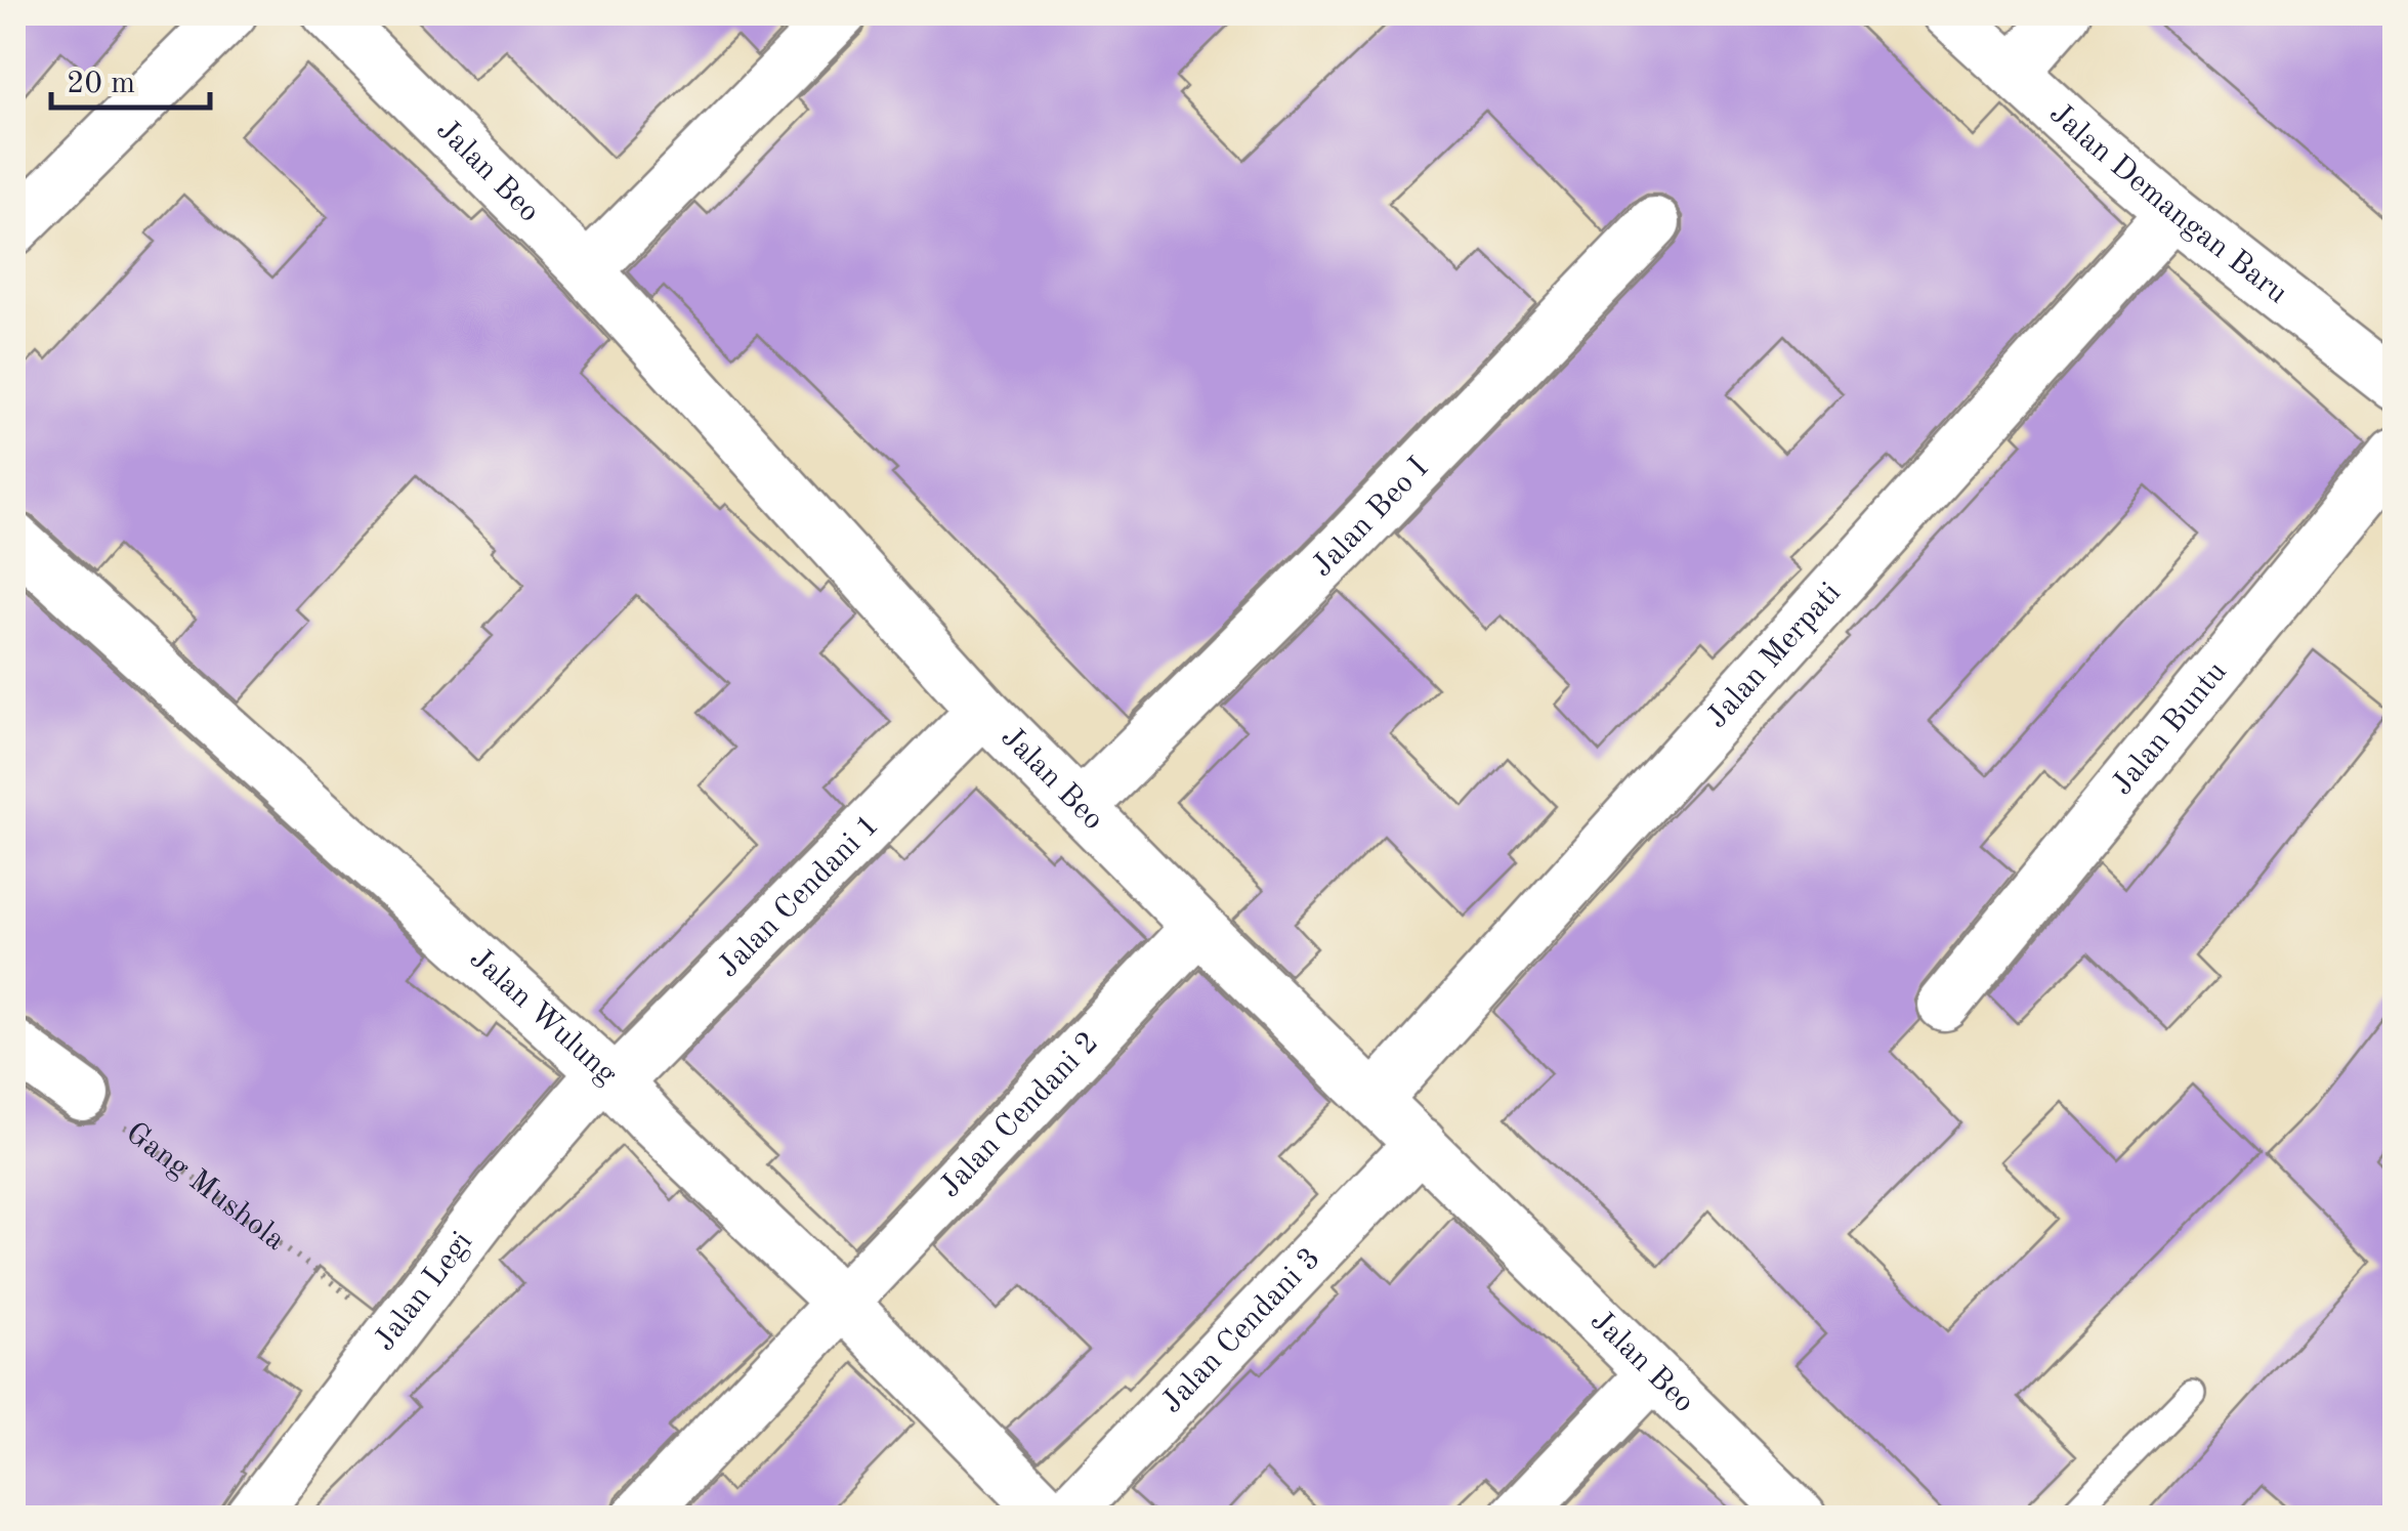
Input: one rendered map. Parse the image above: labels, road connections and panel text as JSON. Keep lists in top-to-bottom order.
{
  "streets": {
    "street": [
      "Jalan Beo",
      "Jalan Demangan Baru",
      "Jalan Beo I",
      "Jalan Merpati",
      "Jalan Buntu",
      "Jalan Cendani 1",
      "Jalan Wulung",
      "Jalan Cendani 2",
      "Jalan Legi",
      "Jalan Cendani 3"
    ],
    "path": ["Gang Mushola"]
  },
  "crossings": [
    ["Jalan Beo", "Jalan Beo I"],
    ["Jalan Beo", "Jalan Merpati"],
    ["Jalan Beo", "Jalan Cendani 1"],
    ["Jalan Beo", "Jalan Cendani 2"],
    ["Jalan Beo", "Jalan Cendani 3"],
    ["Jalan Demangan Baru", "Jalan Merpati"],
    ["Jalan Cendani 1", "Jalan Wulung"],
    ["Jalan Cendani 1", "Jalan Legi"],
    ["Jalan Wulung", "Jalan Cendani 2"],
    ["Jalan Wulung", "Jalan Legi"],
    ["Gang Mushola", "Jalan Legi"]
  ],
  "scale_bar": "20 m"
}
